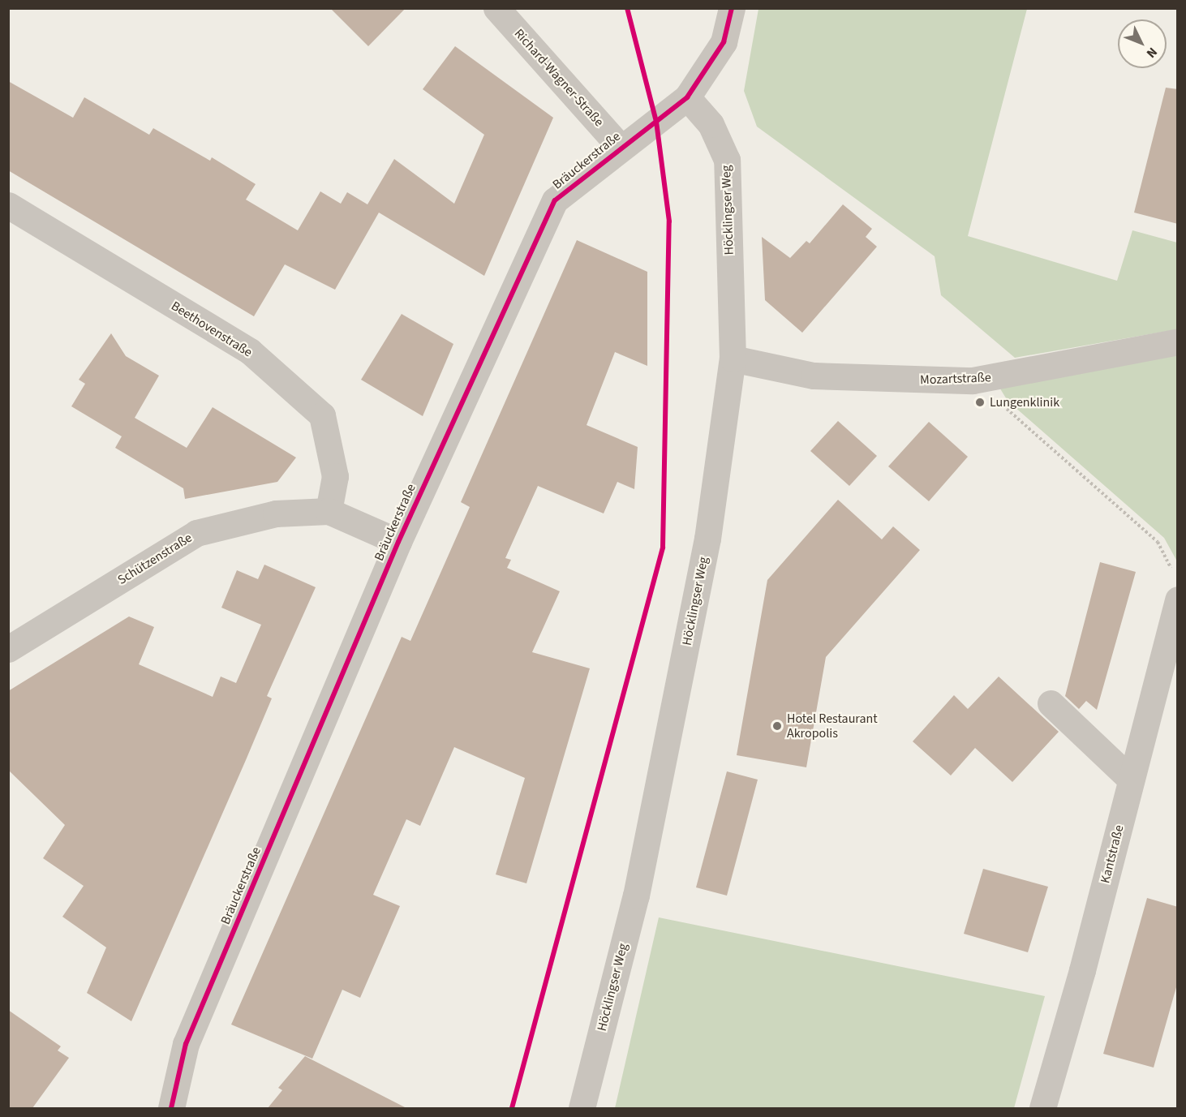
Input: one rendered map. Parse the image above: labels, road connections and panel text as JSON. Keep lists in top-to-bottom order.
{
  "streets": {
    "street": [
      "Richard-Wagner-Straße",
      "Bräuckerstraße",
      "Höcklingser Weg",
      "Beethovenstraße",
      "Mozartstraße",
      "Schützenstraße",
      "Kantstraße"
    ]
  },
  "crossings": [
    ["Richard-Wagner-Straße", "Bräuckerstraße"],
    ["Bräuckerstraße", "Höcklingser Weg"],
    ["Bräuckerstraße", "Schützenstraße"],
    ["Höcklingser Weg", "Mozartstraße"],
    ["Beethovenstraße", "Schützenstraße"]
  ],
  "places": ["Lungenklinik", "Hotel Restaurant Akropolis"],
  "north": "bottom right"
}
